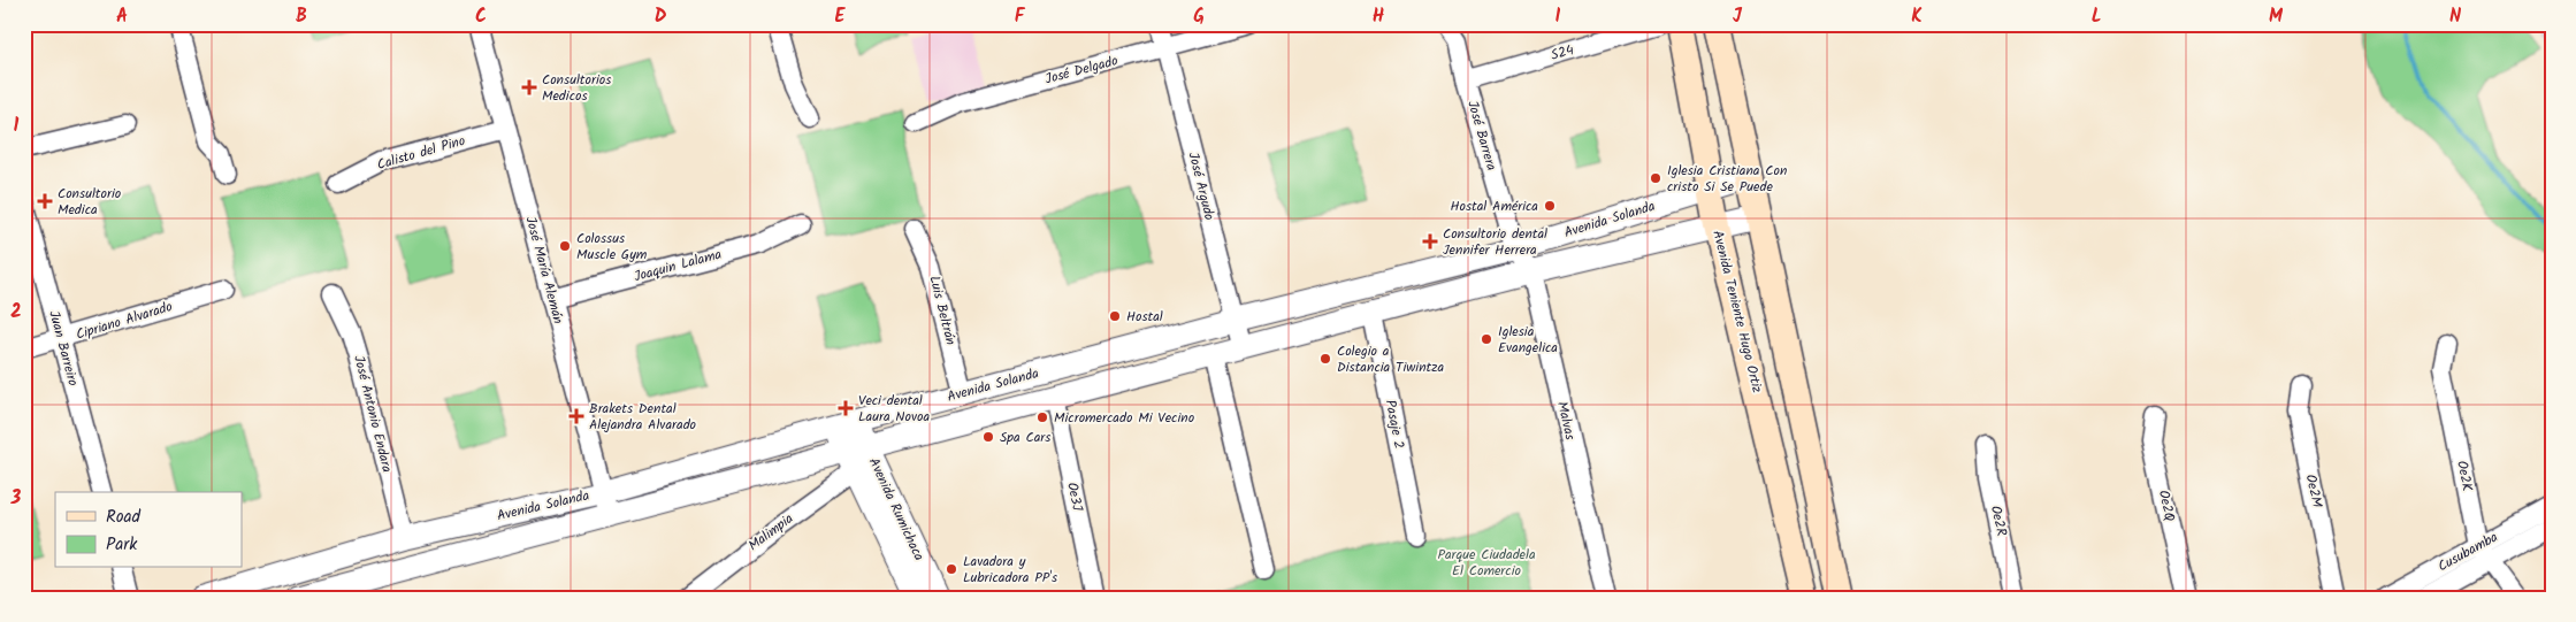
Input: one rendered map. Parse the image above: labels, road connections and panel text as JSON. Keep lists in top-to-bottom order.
{
  "streets": {
    "main road": ["Avenida Teniente Hugo Ortiz"],
    "street": [
      "S24",
      "José Delgado",
      "José Barrera",
      "Calisto del Pino",
      "José Argudo",
      "Avenida Solanda",
      "Joaquin Lalama",
      "José María Alemán",
      "Luis Beltrán",
      "Cipriano Alvarado",
      "Juan Barreiro",
      "José Antonio Endara",
      "Malvas",
      "Pasaje 2",
      "Oe2K",
      "Oe2M",
      "Oe3J",
      "Oe2Q",
      "Avenida Rumichaca",
      "Oe2R",
      "Malimpia",
      "Cusubamba"
    ]
  },
  "crossings": [
    ["S24", "José Barrera"],
    ["José Delgado", "José Argudo"],
    ["José Barrera", "Avenida Solanda"],
    ["José Barrera", "Malvas"],
    ["Calisto del Pino", "José María Alemán"],
    ["José Argudo", "Avenida Solanda"],
    ["Avenida Solanda", "José María Alemán"],
    ["Avenida Solanda", "Luis Beltrán"],
    ["Avenida Solanda", "Avenida Teniente Hugo Ortiz"],
    ["Avenida Solanda", "José Antonio Endara"],
    ["Avenida Solanda", "Malvas"],
    ["Avenida Solanda", "Pasaje 2"],
    ["Avenida Solanda", "Oe3J"],
    ["Avenida Solanda", "Avenida Rumichaca"],
    ["Avenida Solanda", "Malimpia"],
    ["Joaquin Lalama", "José María Alemán"],
    ["Cipriano Alvarado", "Juan Barreiro"],
    ["Oe2K", "Cusubamba"],
    ["Avenida Rumichaca", "Malimpia"]
  ],
  "parks": ["Parque Ciudadela El Comercio"],
  "places": {
    "health": [
      "Consultorios Medicos",
      "Consultorio Medica",
      "Consultorio dental Jennifer Herrera",
      "Veci dental Laura Novoa",
      "Brakets Dental Alejandra Alvarado"
    ],
    "other": [
      "Iglesia Cristiana Con cristo Si Se Puede",
      "Hostal América",
      "Colossus Muscle Gym",
      "Hostal",
      "Iglesia Evangelica",
      "Colegio a Distancia Tiwintza",
      "Micromercado Mi Vecino",
      "Spa Cars",
      "Lavadora y Lubricadora PP's"
    ]
  },
  "legend": ["Road", "Park"],
  "grid": {
    "columns": [
      "A",
      "B",
      "C",
      "D",
      "E",
      "F",
      "G",
      "H",
      "I",
      "J",
      "K",
      "L",
      "M",
      "N"
    ],
    "rows": ["1", "2", "3"]
  }
}
